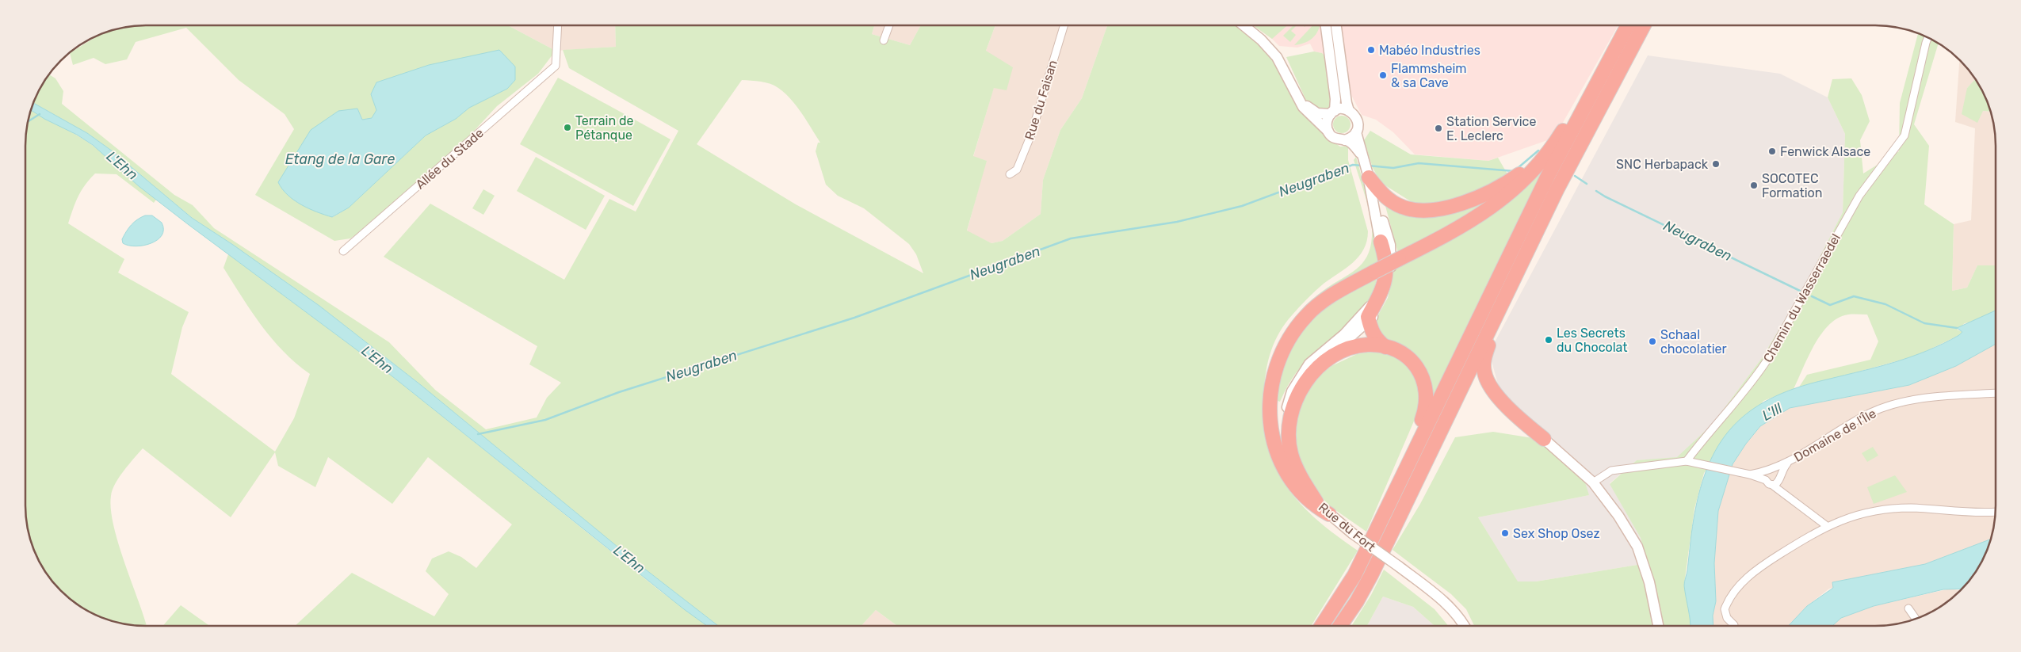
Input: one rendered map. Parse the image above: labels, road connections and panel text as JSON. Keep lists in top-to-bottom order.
{
  "streets": {
    "main road": ["Rue du Fort"],
    "street": [
      "Rue du Faisan",
      "Allée du Stade",
      "Chemin du Wasserraedel",
      "Domaine de l'Île"
    ]
  },
  "crossings": [
    ["Chemin du Wasserraedel", "Domaine de l'Île"]
  ],
  "water": [
    "Etang de la Gare",
    "L'Ehn",
    "Neugraben",
    "L'Ill"
  ],
  "places": [
    "Mabéo Industries",
    "Flammsheim & sa Cave",
    "Terrain de Pétanque",
    "Station Service E. Leclerc",
    "Fenwick Alsace",
    "SNC Herbapack",
    "SOCOTEC Formation",
    "Les Secrets du Chocolat",
    "Schaal chocolatier",
    "Sex Shop Osez"
  ]
}
